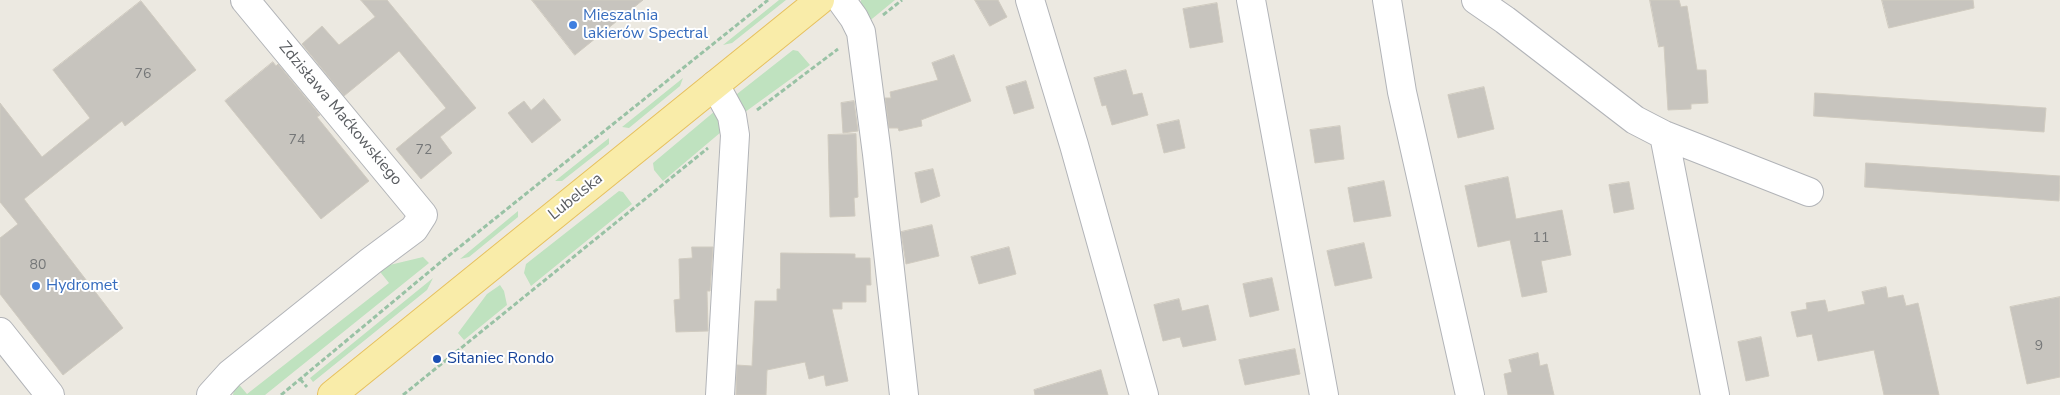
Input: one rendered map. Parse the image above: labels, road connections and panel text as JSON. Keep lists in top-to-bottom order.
{
  "streets": {
    "main road": ["Lubelska"],
    "street": ["Zdzisława Maćkowskiego"]
  },
  "places": ["Mieszalnia lakierów Spectral", "Hydromet", "Sitaniec Rondo"],
  "house_numbers": [
    "76",
    "74",
    "72",
    "11",
    "80",
    "9"
  ]
}
